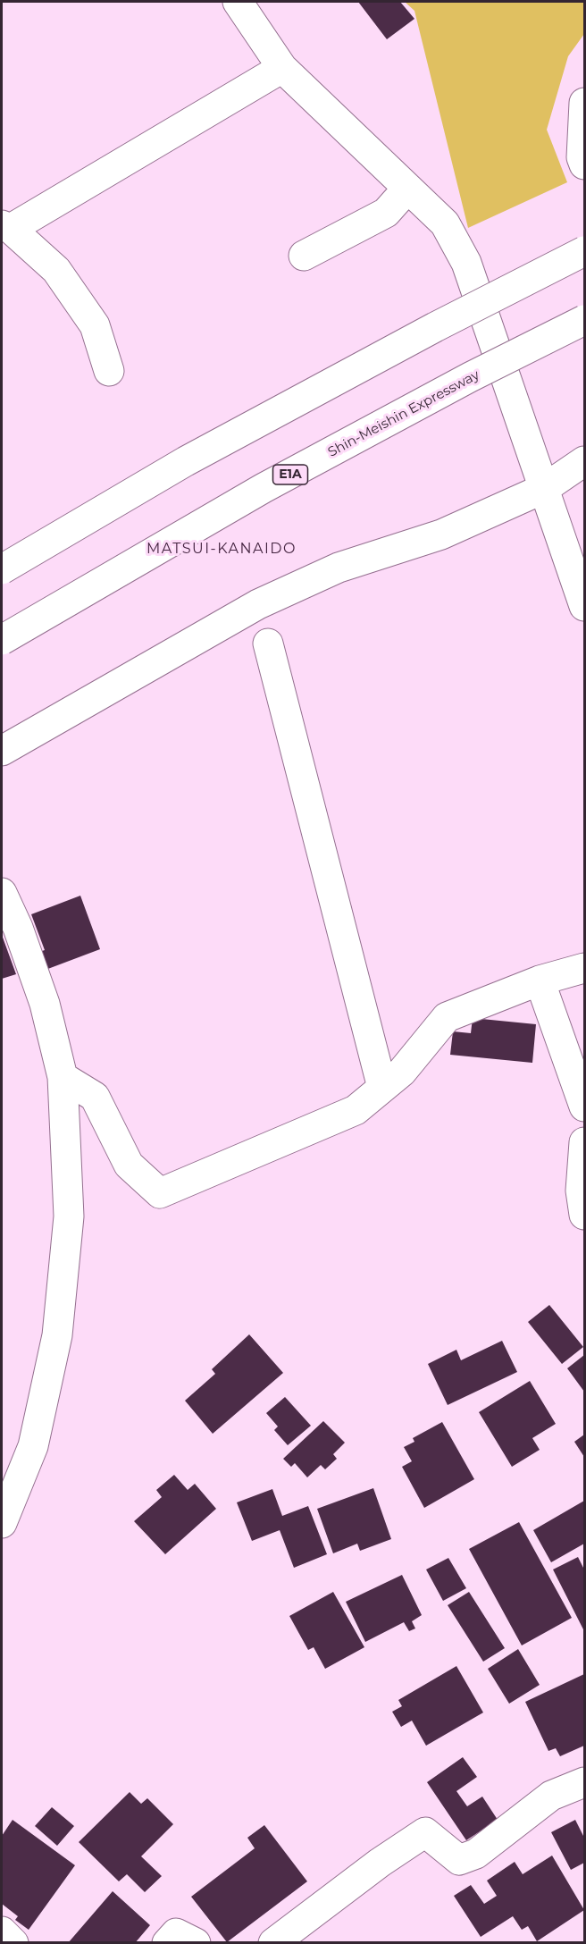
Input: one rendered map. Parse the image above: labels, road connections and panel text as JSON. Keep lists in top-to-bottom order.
{
  "streets": {
    "main road": ["Shin-Meishin Expressway", "E1A"]
  },
  "districts": ["MATSUI-KANAIDO"]
}
